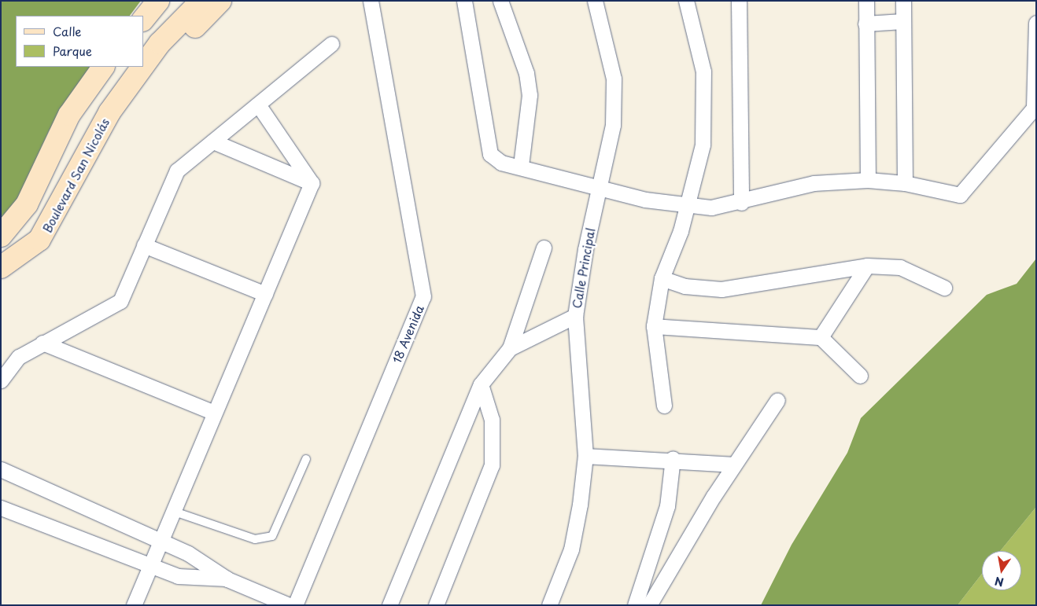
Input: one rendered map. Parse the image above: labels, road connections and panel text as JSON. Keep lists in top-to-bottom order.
{
  "streets": {
    "main road": ["Boulevard San Nicolás"],
    "street": ["Calle Principal", "18 Avenida"]
  },
  "legend": ["Calle", "Parque"],
  "north": "bottom"
}
